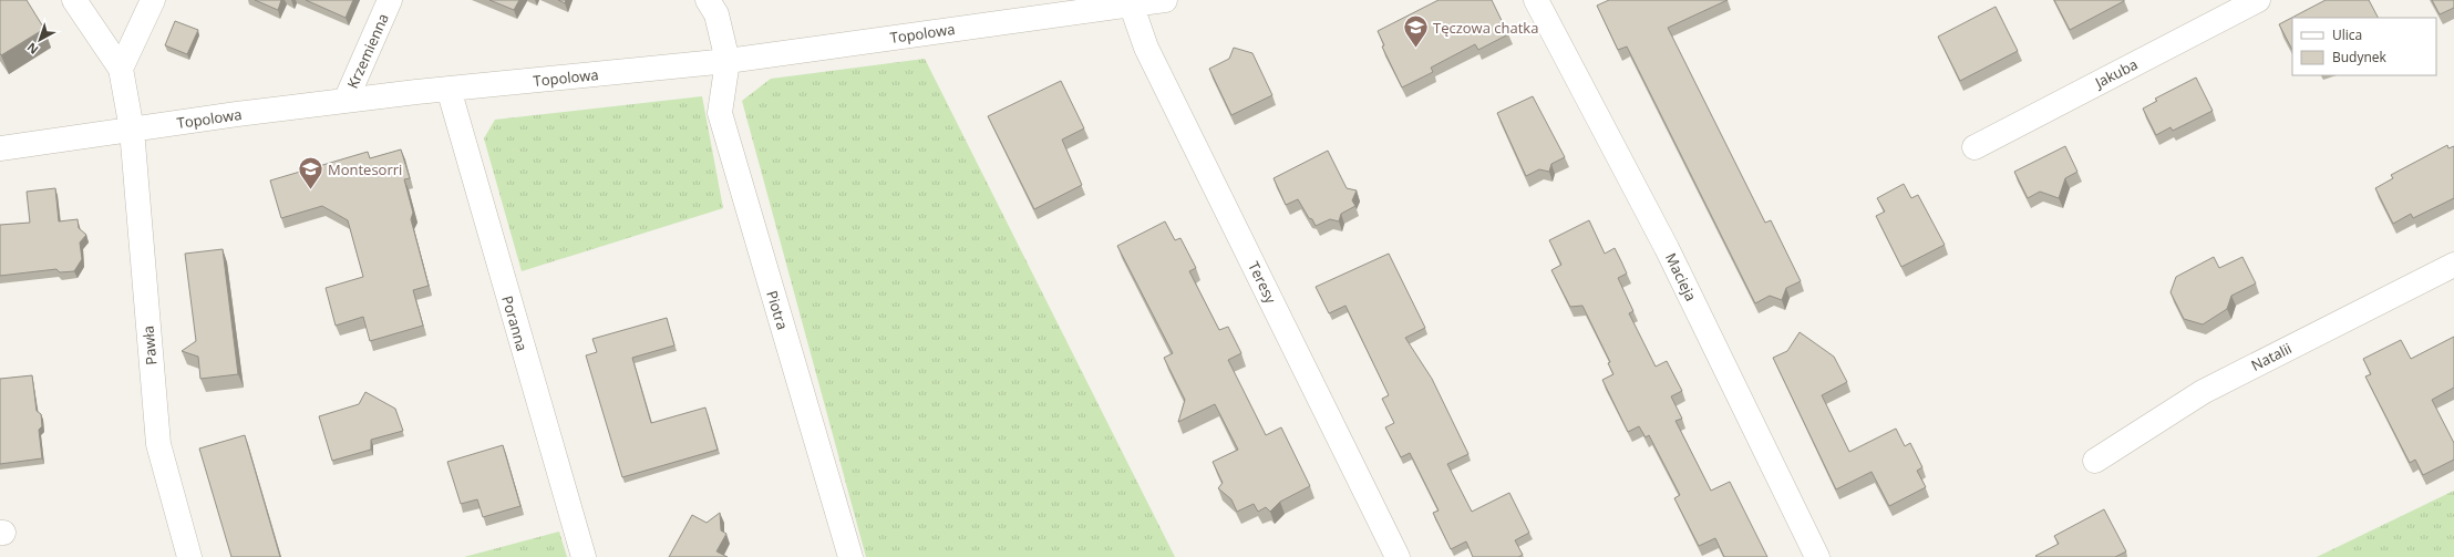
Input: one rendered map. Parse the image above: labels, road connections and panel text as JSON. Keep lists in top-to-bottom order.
{
  "streets": {
    "street": [
      "Topolowa",
      "Krzemienna",
      "Jakuba",
      "Macieja",
      "Teresy",
      "Piotra",
      "Poranna",
      "Pawła",
      "Natalii"
    ]
  },
  "crossings": [
    ["Topolowa", "Krzemienna"],
    ["Topolowa", "Teresy"],
    ["Topolowa", "Piotra"],
    ["Topolowa", "Poranna"],
    ["Topolowa", "Pawła"]
  ],
  "places": {
    "school or university": ["Tęczowa chatka", "Montesorri"]
  },
  "legend": ["Ulica", "Budynek"],
  "north": "bottom left"
}
